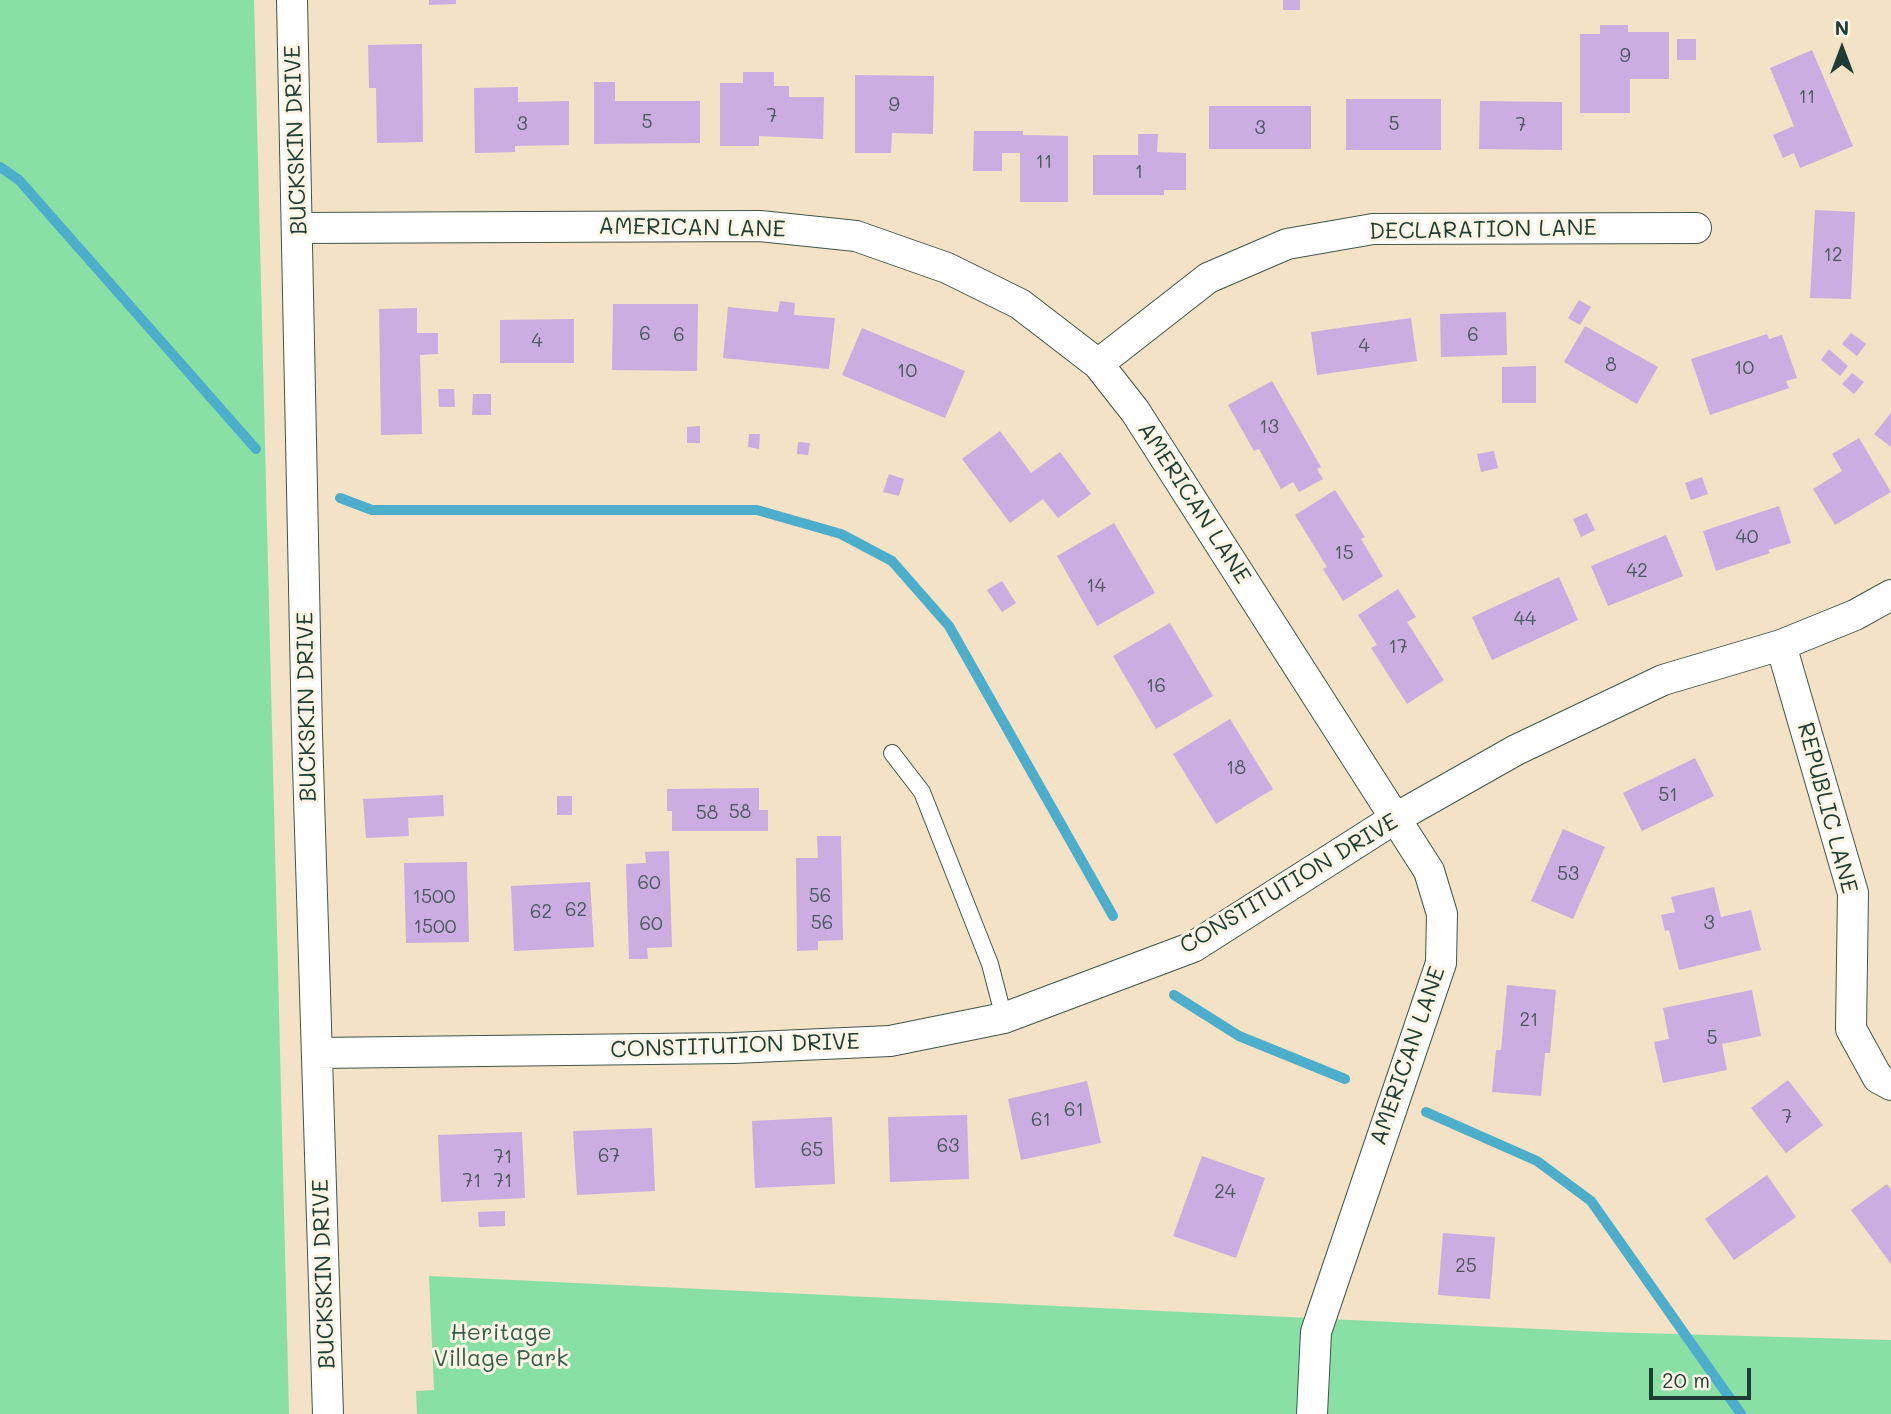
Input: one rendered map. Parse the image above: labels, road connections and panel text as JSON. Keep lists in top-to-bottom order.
{
  "streets": {
    "street": [
      "BUCKSKIN DRIVE",
      "AMERICAN LANE",
      "DECLARATION LANE",
      "REPUBLIC LANE",
      "CONSTITUTION DRIVE"
    ]
  },
  "crossings": [
    ["BUCKSKIN DRIVE", "AMERICAN LANE"],
    ["BUCKSKIN DRIVE", "CONSTITUTION DRIVE"],
    ["AMERICAN LANE", "DECLARATION LANE"],
    ["AMERICAN LANE", "CONSTITUTION DRIVE"],
    ["REPUBLIC LANE", "CONSTITUTION DRIVE"]
  ],
  "parks": ["Heritage Village Park"],
  "house_numbers": [
    "9",
    "11",
    "9",
    "7",
    "5",
    "3",
    "5",
    "7",
    "3",
    "11",
    "1",
    "12",
    "6",
    "6",
    "6",
    "4",
    "4",
    "8",
    "10",
    "10",
    "13",
    "40",
    "15",
    "42",
    "14",
    "44",
    "17",
    "16",
    "18",
    "51",
    "58",
    "58",
    "53",
    "60",
    "56",
    "1500",
    "62",
    "62",
    "56",
    "3",
    "60",
    "1500",
    "21",
    "5",
    "61",
    "7",
    "61",
    "63",
    "65",
    "67",
    "71",
    "71",
    "71",
    "24",
    "25"
  ],
  "scale_bar": "20 m",
  "north": "top"
}
